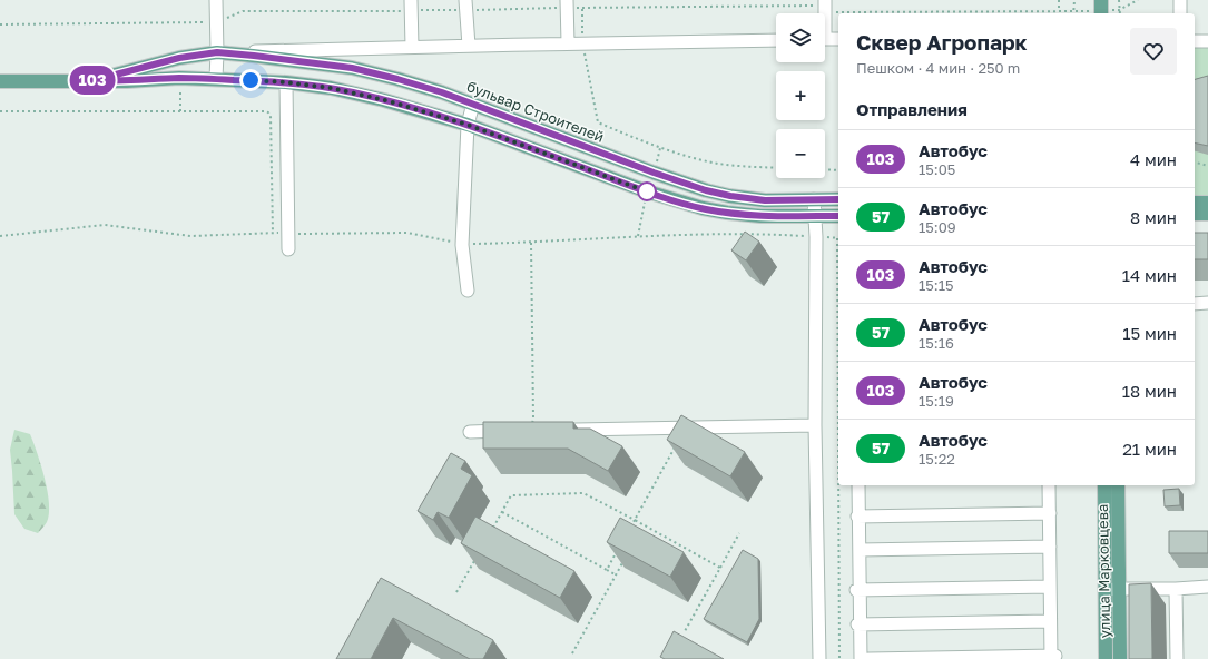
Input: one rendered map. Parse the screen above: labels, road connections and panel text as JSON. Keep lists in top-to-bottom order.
{
  "streets": {
    "main road": ["бульвар Строителей", "улица Марковцева"]
  },
  "lines": ["bus line 103"],
  "page": {
    "on_map": "103",
    "map_buttons": ["+", "−"],
    "heading": [
      ["Сквер Агропарк", "Пешком · 4 мин · 250 m"],
      "Отправления"
    ],
    "list": [
      {
        "mark": "103",
        "name": "Автобус",
        "note": "15:05",
        "value": "4 мин"
      },
      {
        "mark": "57",
        "name": "Автобус",
        "note": "15:09",
        "value": "8 мин"
      },
      {
        "mark": "103",
        "name": "Автобус",
        "note": "15:15",
        "value": "14 мин"
      },
      {
        "mark": "57",
        "name": "Автобус",
        "note": "15:16",
        "value": "15 мин"
      },
      {
        "mark": "103",
        "name": "Автобус",
        "note": "15:19",
        "value": "18 мин"
      },
      {
        "mark": "57",
        "name": "Автобус",
        "note": "15:22",
        "value": "21 мин"
      }
    ]
  }
}
